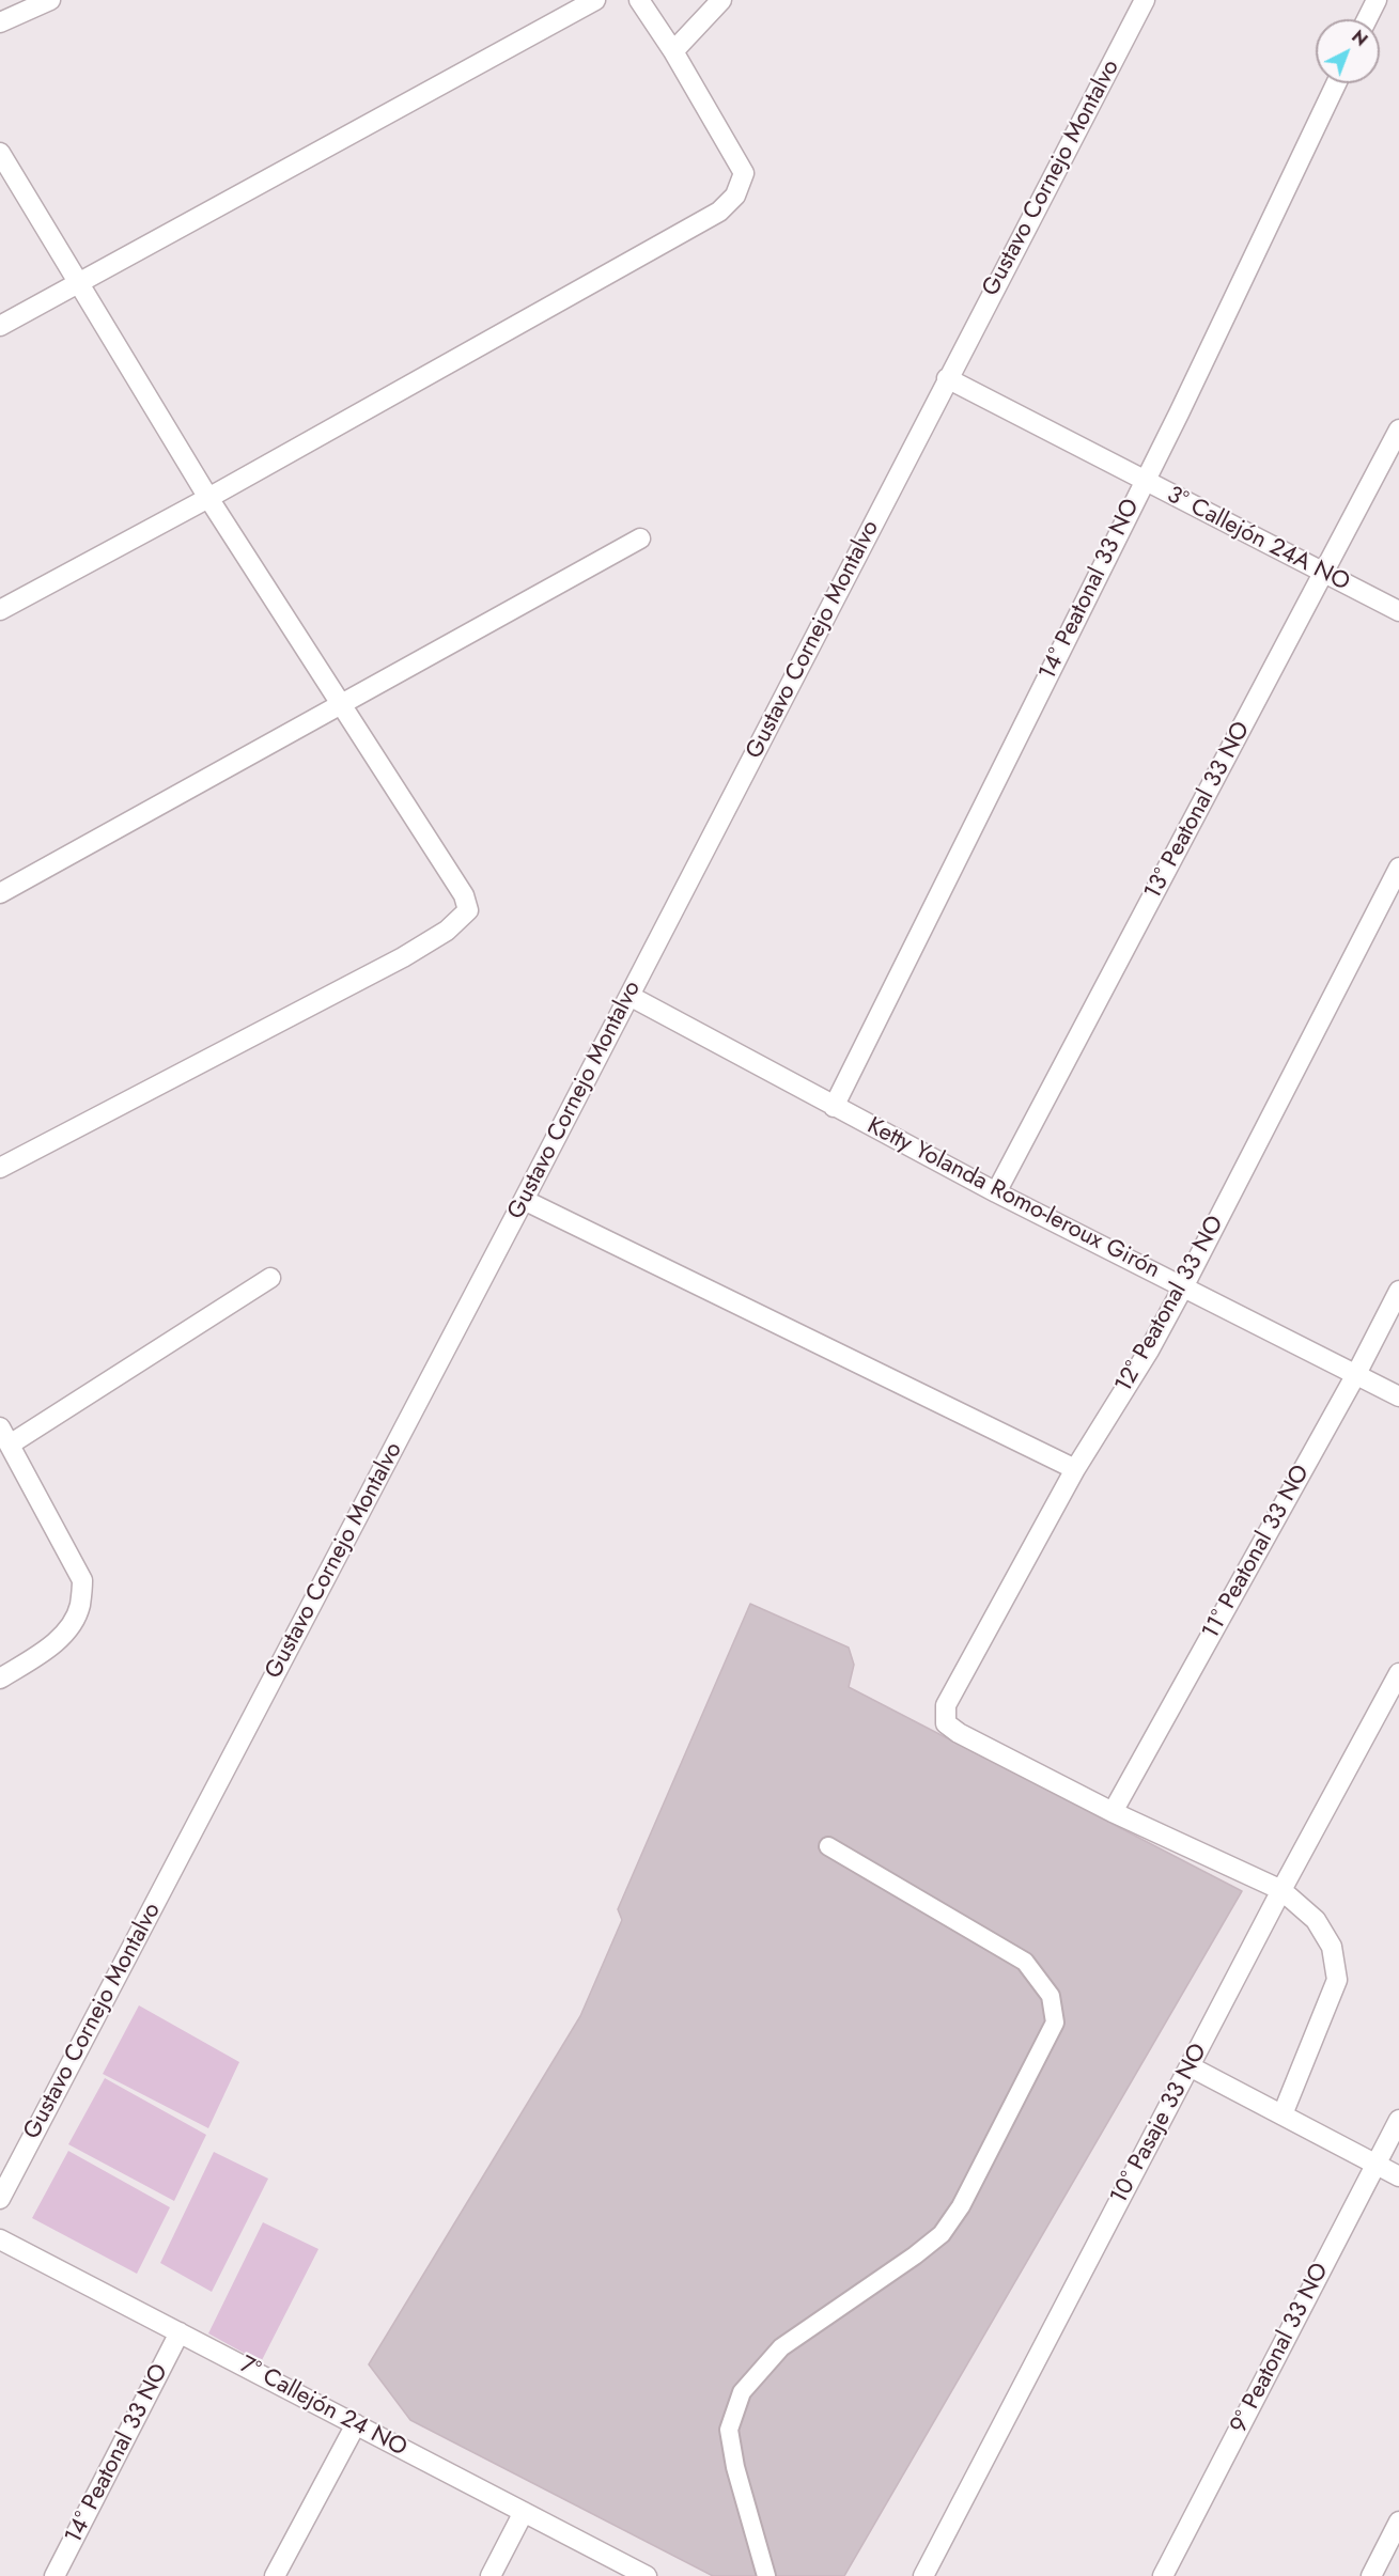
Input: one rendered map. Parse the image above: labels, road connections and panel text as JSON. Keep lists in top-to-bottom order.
{
  "streets": {
    "street": [
      "Gustavo Cornejo Montalvo",
      "3° Callejón 24A NO",
      "14° Peatonal 33 NO",
      "13° Peatonal 33 NO",
      "Ketty Yolanda Romo-leroux Girón",
      "12° Peatonal 33 NO",
      "11° Peatonal 33 NO",
      "10° Pasaje 33 NO",
      "9° Peatonal 33 NO",
      "7° Callejón 24 NO"
    ]
  },
  "crossings": [
    ["Gustavo Cornejo Montalvo", "3° Callejón 24A NO"],
    ["Gustavo Cornejo Montalvo", "Ketty Yolanda Romo-leroux Girón"],
    ["3° Callejón 24A NO", "14° Peatonal 33 NO"],
    ["3° Callejón 24A NO", "13° Peatonal 33 NO"],
    ["14° Peatonal 33 NO", "Ketty Yolanda Romo-leroux Girón"],
    ["14° Peatonal 33 NO", "7° Callejón 24 NO"],
    ["13° Peatonal 33 NO", "Ketty Yolanda Romo-leroux Girón"],
    ["Ketty Yolanda Romo-leroux Girón", "12° Peatonal 33 NO"],
    ["Ketty Yolanda Romo-leroux Girón", "11° Peatonal 33 NO"],
    ["12° Peatonal 33 NO", "11° Peatonal 33 NO"]
  ],
  "north": "top right"
}
